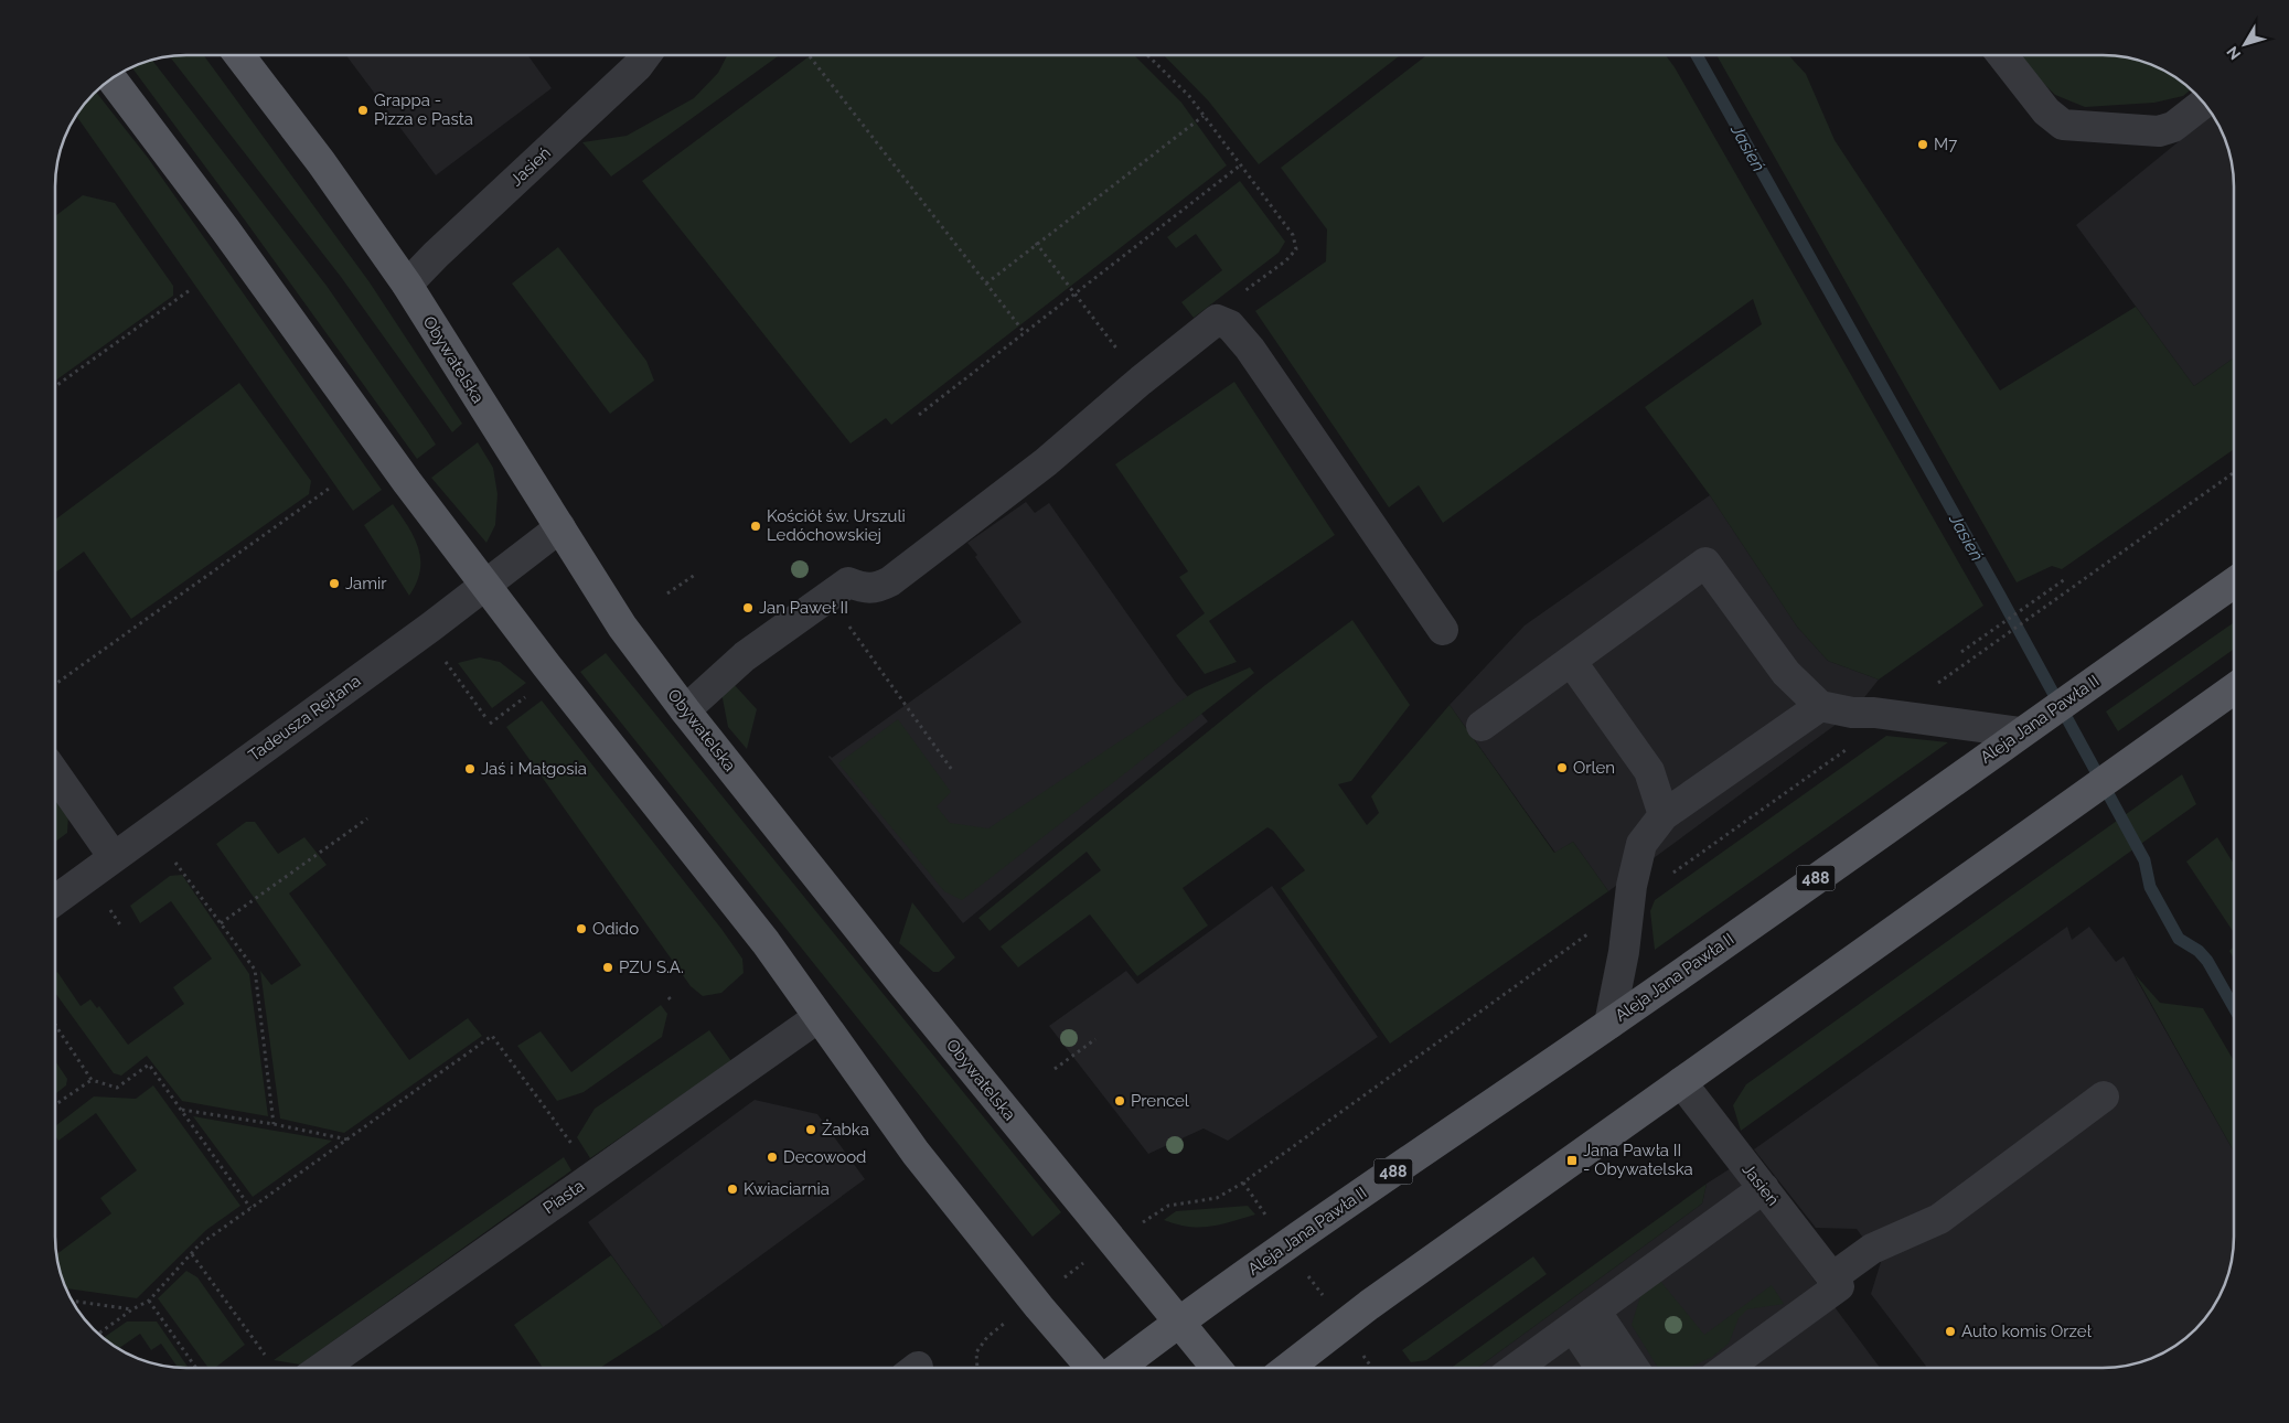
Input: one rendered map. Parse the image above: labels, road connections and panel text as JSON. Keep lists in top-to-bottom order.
{
  "streets": {
    "main road": ["Obywatelska", "Aleja Jana Pawła II", "488"],
    "street": ["Jasień", "Tadeusza Rejtana", "Piasta"]
  },
  "crossings": [
    ["Jasień", "Obywatelska"],
    ["Obywatelska", "Tadeusza Rejtana"],
    ["Obywatelska", "Aleja Jana Pawła II"]
  ],
  "water": ["Jasień"],
  "places": {
    "other": [
      "Grappa - Pizza e Pasta",
      "M7",
      "Kościół św. Urszuli Ledóchowskiej",
      "Jamir",
      "Jan Paweł II",
      "Orlen",
      "Jaś i Małgosia",
      "Odido",
      "PZU S.A.",
      "Prencel",
      "Żabka",
      "Decowood",
      "Kwiaciarnia",
      "Auto komis Orzeł"
    ],
    "transit": ["Jana Pawła II - Obywatelska"]
  },
  "north": "bottom left"
}
